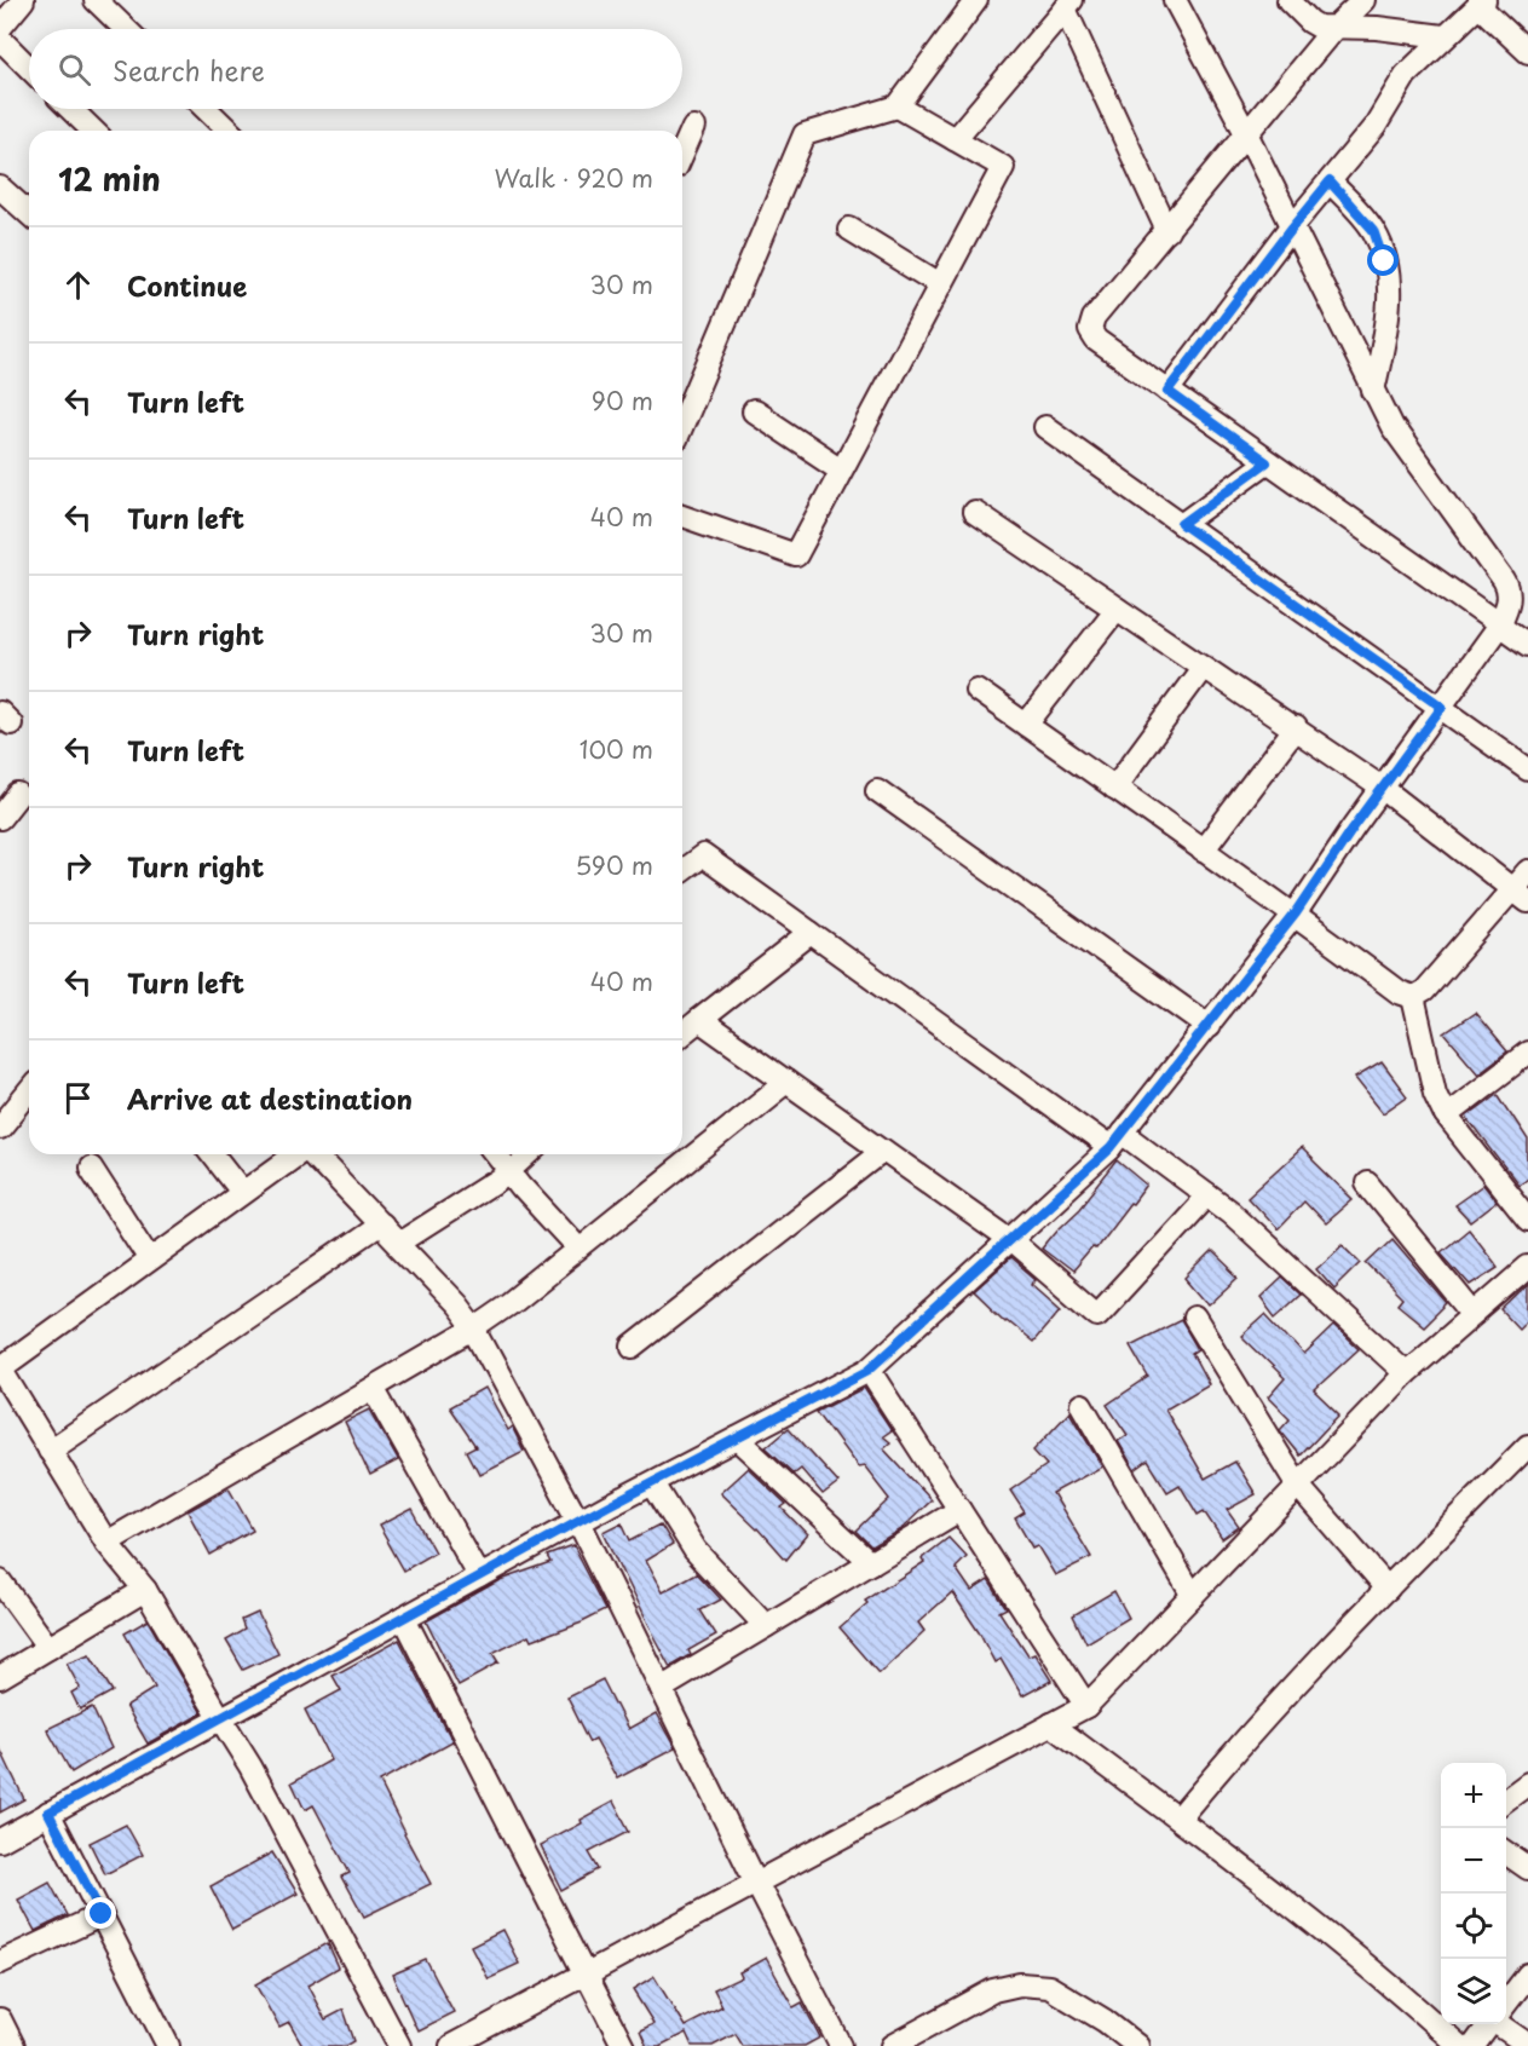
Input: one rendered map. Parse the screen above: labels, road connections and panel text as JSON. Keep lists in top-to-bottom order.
{
  "page": {
    "search": "Search here",
    "heading": ["12 min", "Walk · 920 m"],
    "list": [
      ["Continue", "30 m"],
      ["Turn left", "90 m"],
      ["Turn left", "40 m"],
      ["Turn right", "30 m"],
      ["Turn left", "100 m"],
      ["Turn right", "590 m"],
      ["Turn left", "40 m"],
      "Arrive at destination"
    ],
    "map_buttons": ["+", "−"]
  }
}
